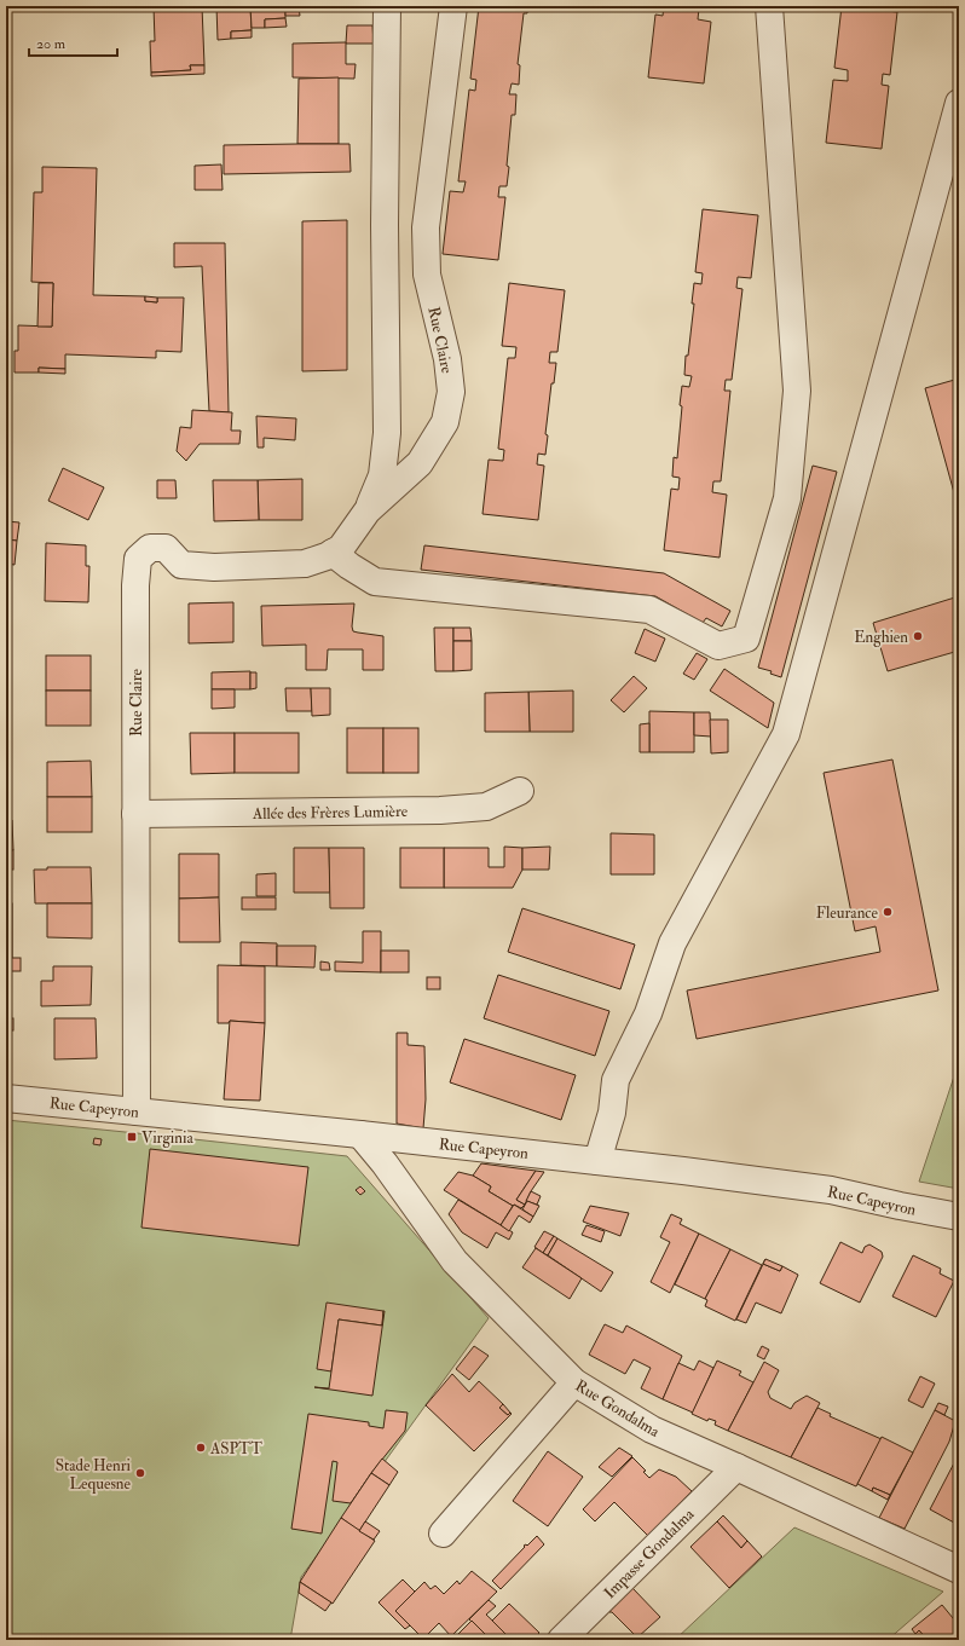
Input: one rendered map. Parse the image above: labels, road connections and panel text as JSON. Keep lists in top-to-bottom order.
{
  "streets": {
    "street": [
      "Rue Claire",
      "Allée des Frères Lumière",
      "Rue Capeyron",
      "Rue Gondalma",
      "Impasse Gondalma"
    ]
  },
  "crossings": [
    ["Rue Claire", "Allée des Frères Lumière"],
    ["Rue Claire", "Rue Capeyron"],
    ["Rue Capeyron", "Rue Gondalma"],
    ["Rue Gondalma", "Impasse Gondalma"]
  ],
  "places": {
    "other": [
      "Enghien",
      "Fleurance",
      "ASPTT",
      "Stade Henri Lequesne"
    ],
    "transit": ["Virginia"]
  },
  "scale_bar": "20 m"
}
